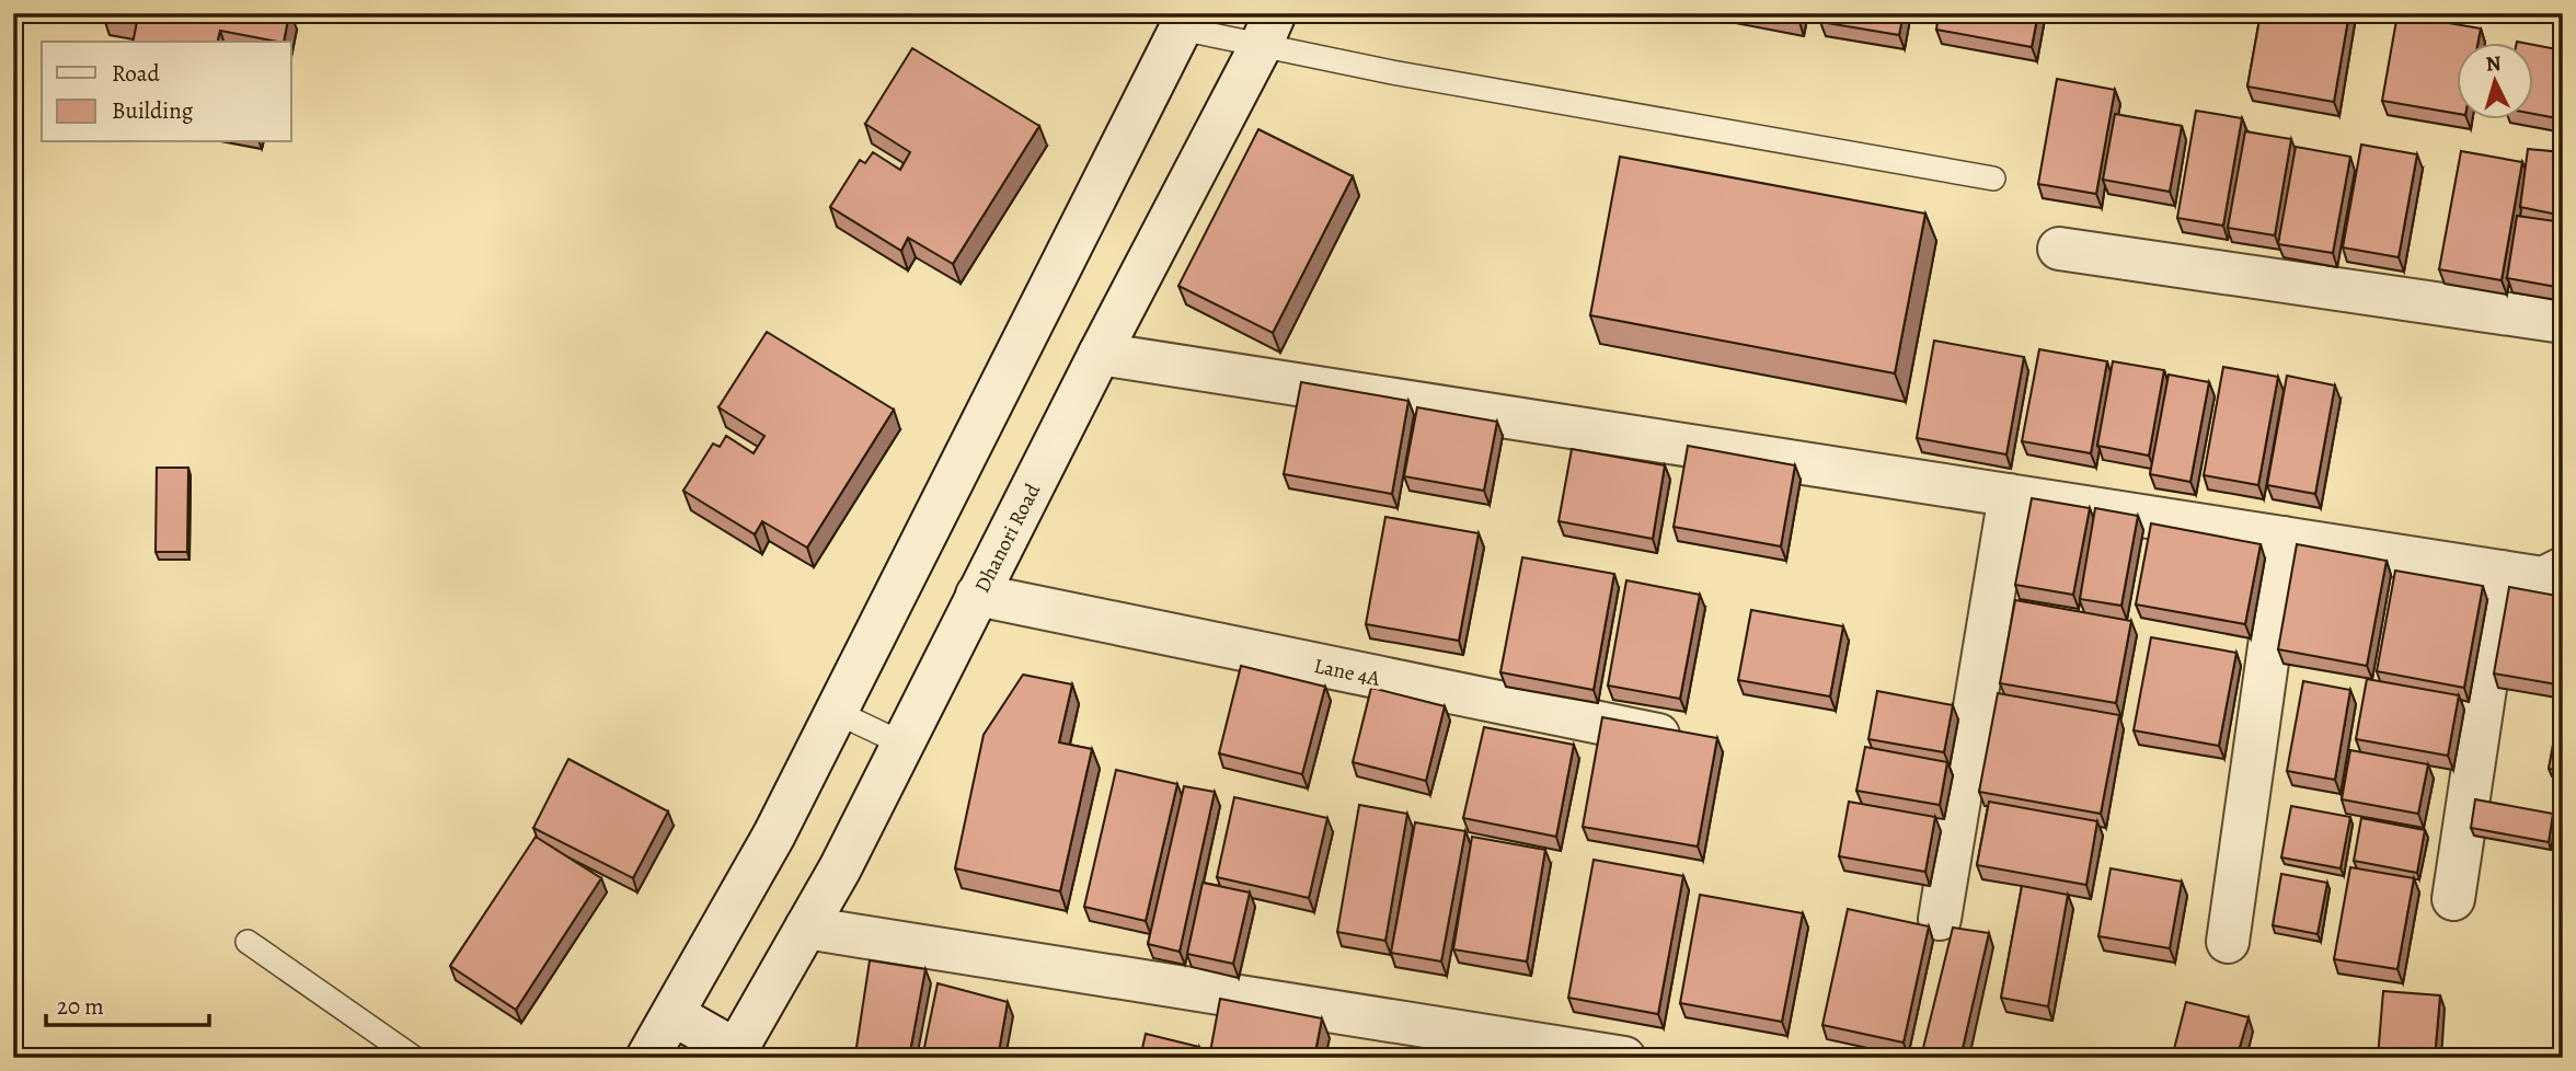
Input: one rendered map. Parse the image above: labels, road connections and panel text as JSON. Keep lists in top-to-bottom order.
{
  "streets": {
    "street": ["Dhanori Road", "Lane 4A"]
  },
  "crossings": [
    ["Dhanori Road", "Lane 4A"]
  ],
  "legend": ["Road", "Building"],
  "scale_bar": "20 m",
  "north": "top"
}
